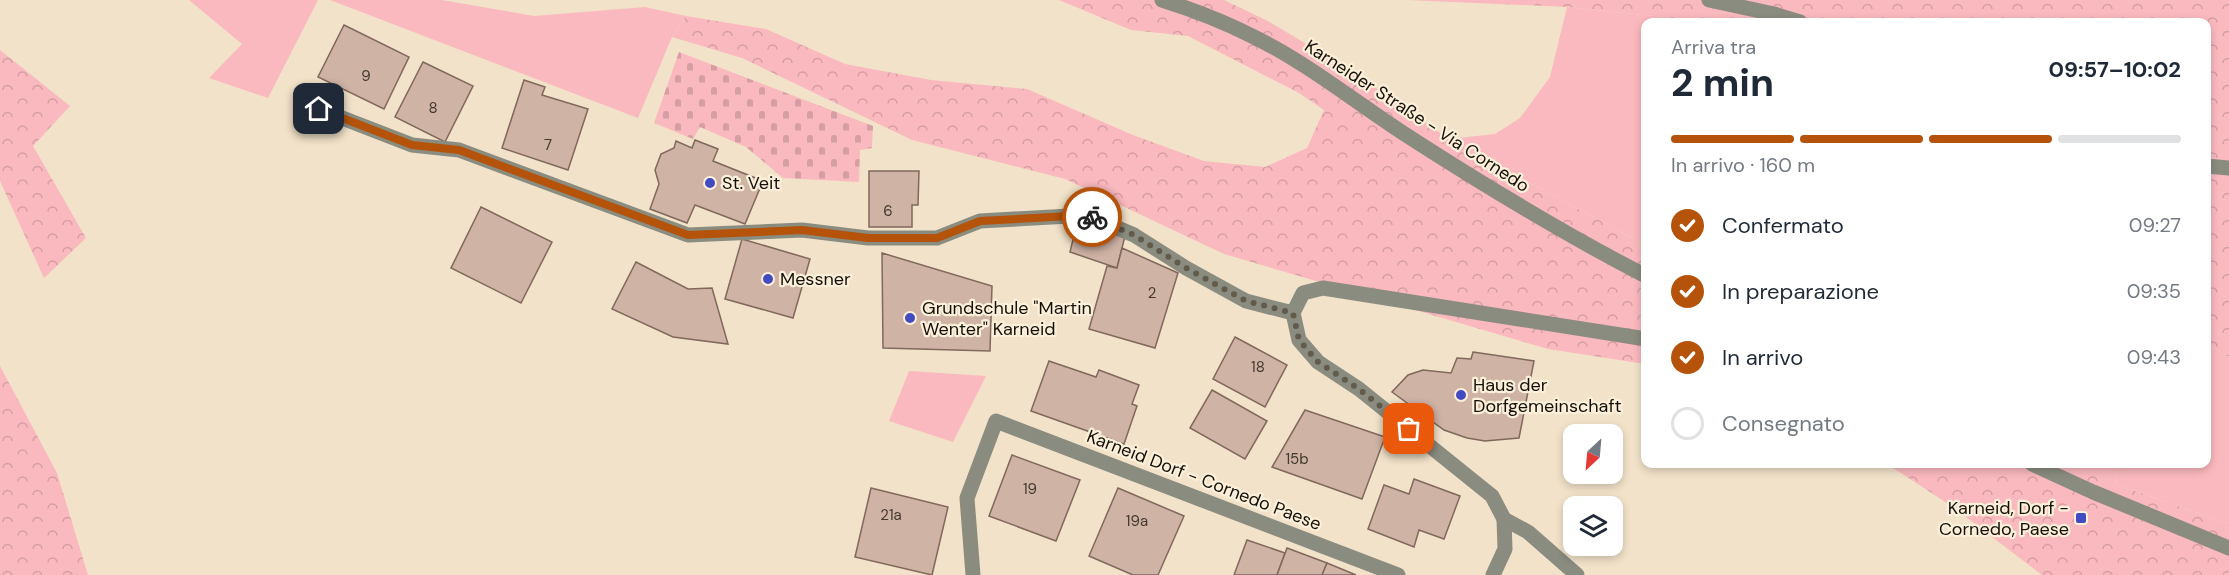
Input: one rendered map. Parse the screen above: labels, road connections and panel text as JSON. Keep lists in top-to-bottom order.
{
  "streets": {
    "street": ["Karneider Straße - Via Cornedo", "Karneid Dorf - Cornedo Paese"]
  },
  "places": {
    "other": [
      "St. Veit",
      "Messner",
      "Grundschule \"Martin Wenter\" Karneid",
      "Haus der Dorfgemeinschaft"
    ],
    "transit": ["Karneid, Dorf - Cornedo, Paese"]
  },
  "house_numbers": [
    "9",
    "8",
    "7",
    "6",
    "2",
    "18",
    "15b",
    "19",
    "21a",
    "19a"
  ],
  "north": "bottom left",
  "page": {
    "heading": ["2 min", "Arriva tra", "09:57–10:02"],
    "bar": "In arrivo · 160 m",
    "list": [
      ["Confermato", "09:27"],
      ["In preparazione", "09:35"],
      ["In arrivo", "09:43"],
      "Consegnato"
    ]
  }
}
